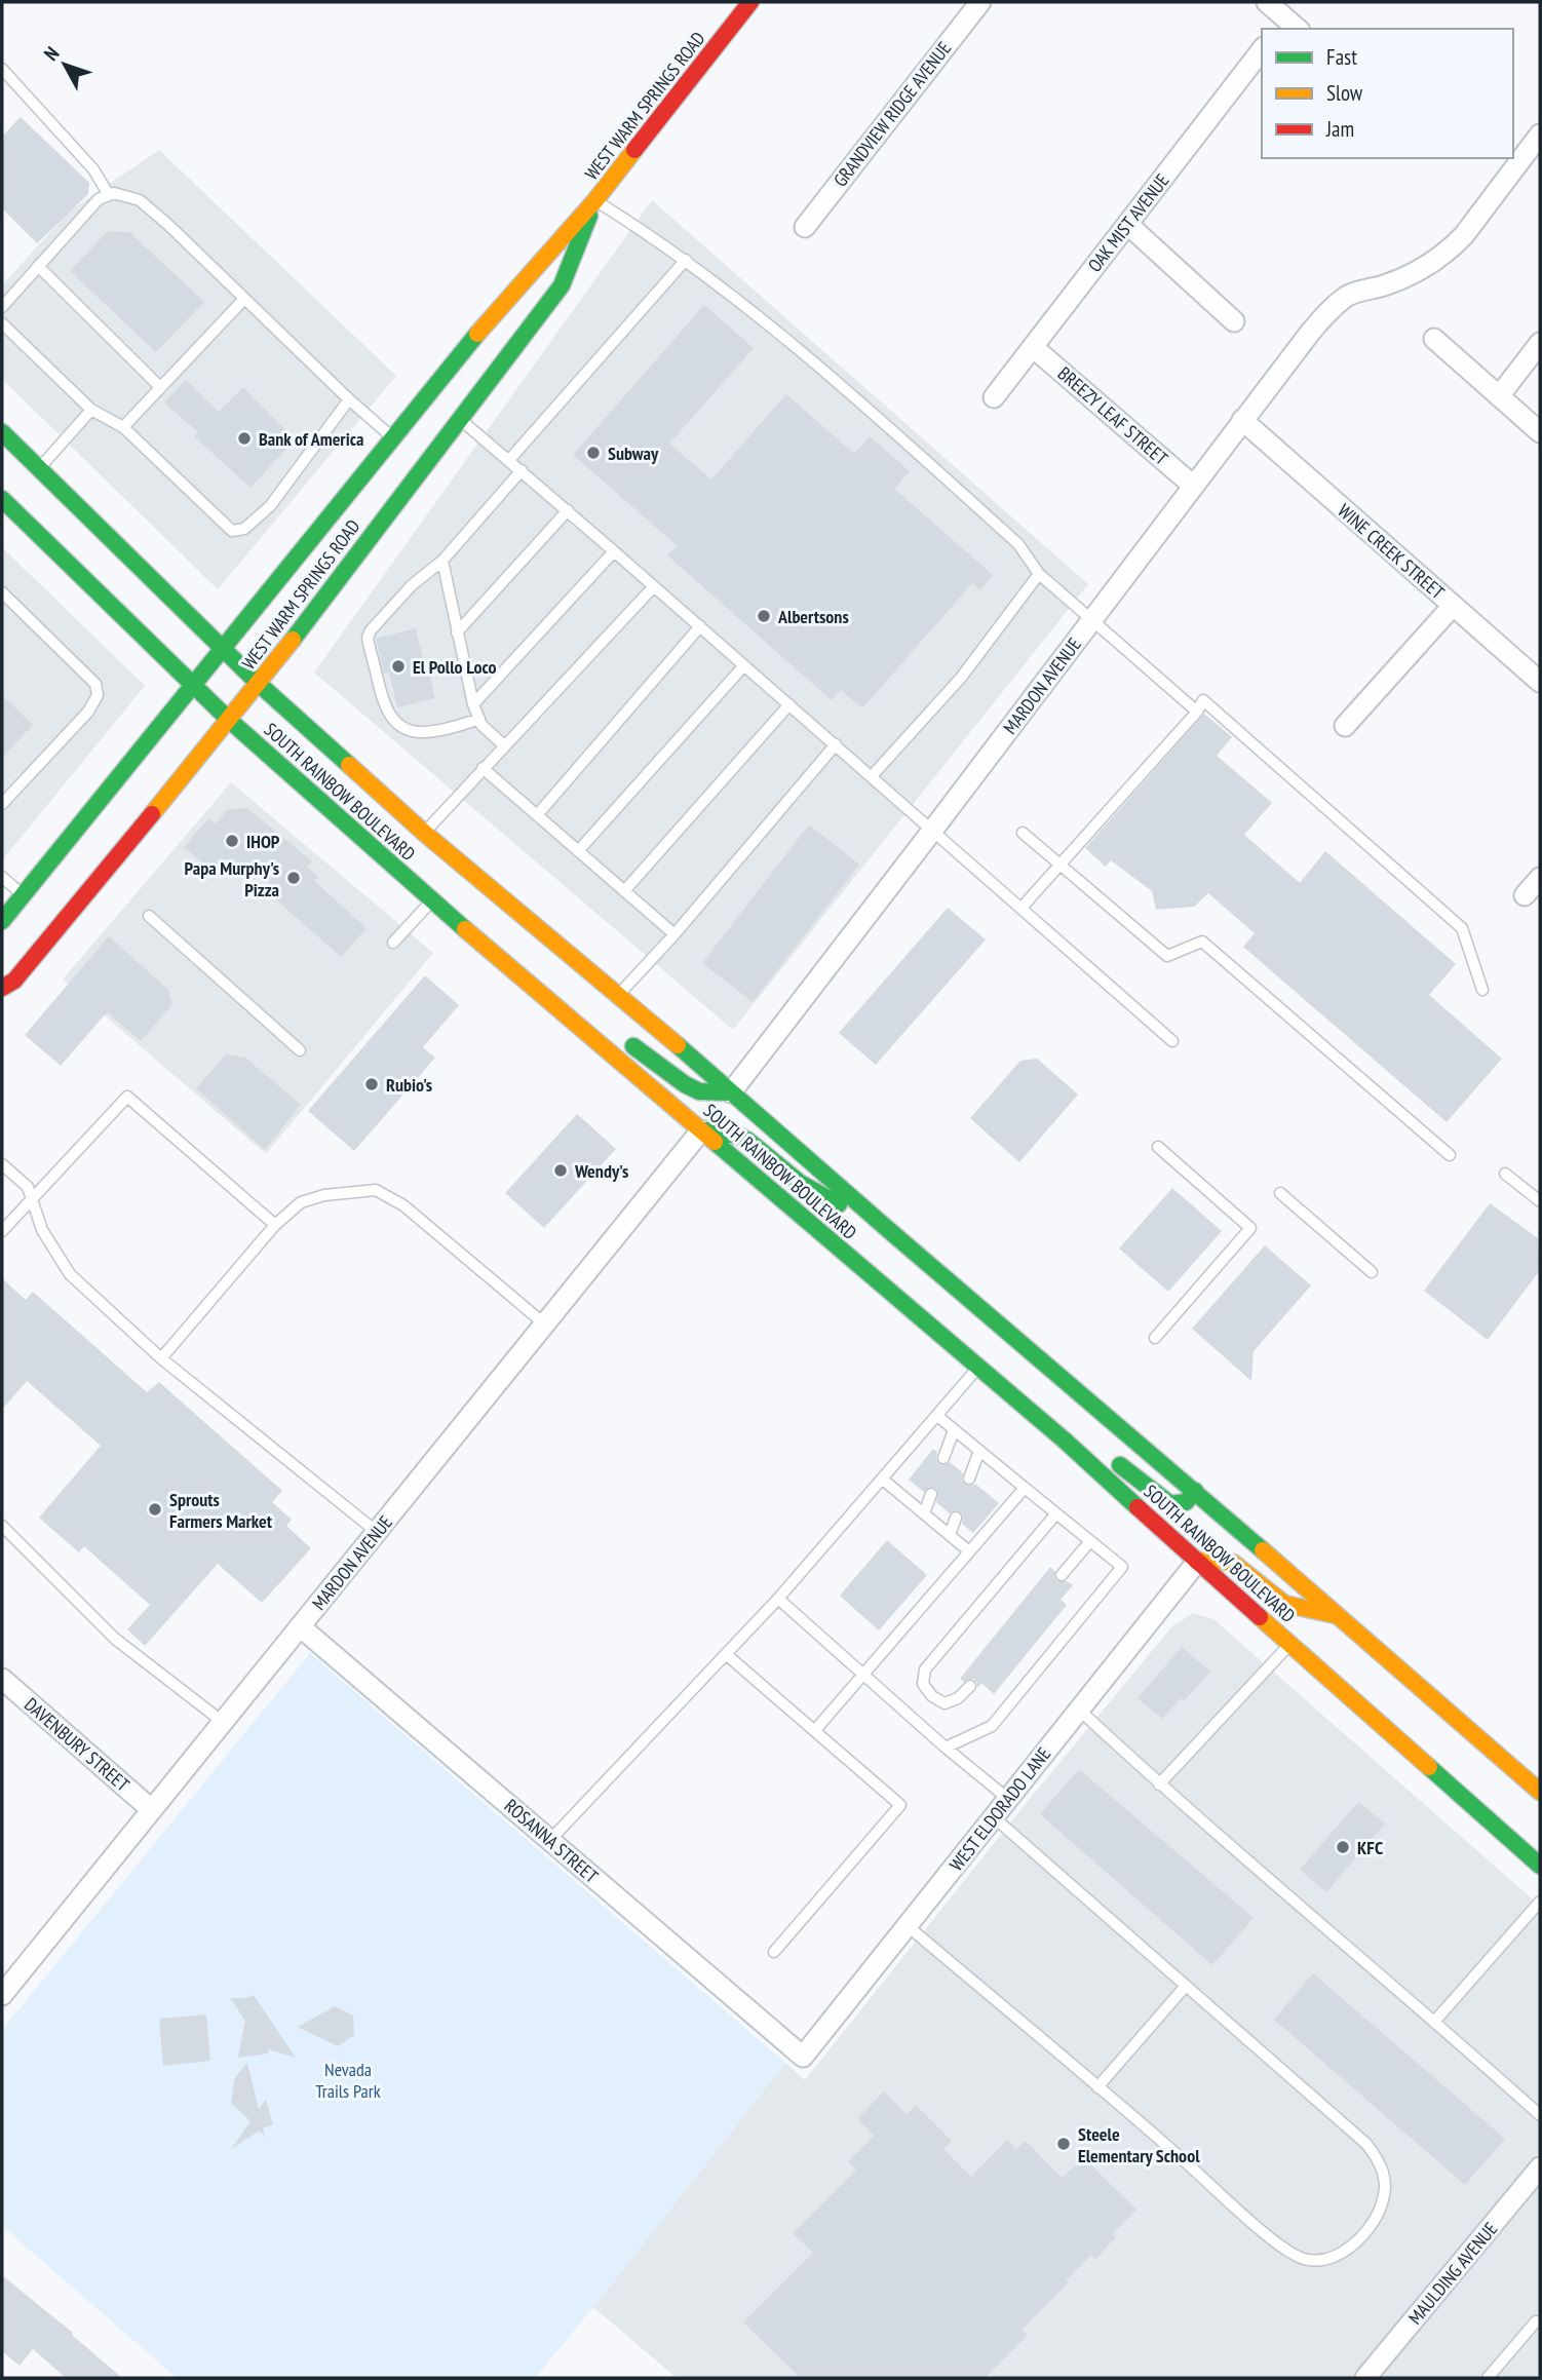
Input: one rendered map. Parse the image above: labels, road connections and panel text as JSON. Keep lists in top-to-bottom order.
{
  "streets": {
    "main road": ["WEST WARM SPRINGS ROAD", "SOUTH RAINBOW BOULEVARD"],
    "street": [
      "GRANDVIEW RIDGE AVENUE",
      "OAK MIST AVENUE",
      "BREEZY LEAF STREET",
      "WINE CREEK STREET",
      "MARDON AVENUE",
      "DAVENBURY STREET",
      "WEST ELDORADO LANE",
      "ROSANNA STREET",
      "MAULDING AVENUE"
    ]
  },
  "crossings": [
    ["WEST WARM SPRINGS ROAD", "SOUTH RAINBOW BOULEVARD"],
    ["OAK MIST AVENUE", "BREEZY LEAF STREET"],
    ["BREEZY LEAF STREET", "MARDON AVENUE"],
    ["WINE CREEK STREET", "MARDON AVENUE"],
    ["MARDON AVENUE", "SOUTH RAINBOW BOULEVARD"],
    ["MARDON AVENUE", "DAVENBURY STREET"],
    ["MARDON AVENUE", "ROSANNA STREET"],
    ["SOUTH RAINBOW BOULEVARD", "WEST ELDORADO LANE"],
    ["WEST ELDORADO LANE", "ROSANNA STREET"]
  ],
  "parks": ["Nevada Trails Park"],
  "places": [
    "Bank of America",
    "Subway",
    "Albertsons",
    "El Pollo Loco",
    "IHOP",
    "Papa Murphy's Pizza",
    "Rubio's",
    "Wendy's",
    "Sprouts Farmers Market",
    "KFC",
    "Steele Elementary School"
  ],
  "legend": ["Fast", "Slow", "Jam"],
  "north": "top left"
}
